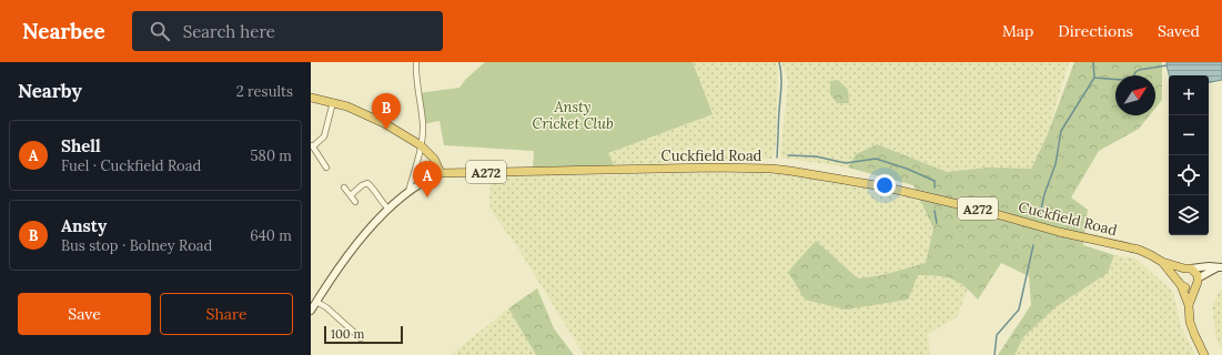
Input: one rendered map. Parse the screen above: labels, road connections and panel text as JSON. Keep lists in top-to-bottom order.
{
  "streets": {
    "highway": ["Cuckfield Road", "A272"]
  },
  "crossings": [
    ["Cuckfield Road", "A272"]
  ],
  "parks": ["Ansty Cricket Club"],
  "scale_bar": "100 m",
  "north": "top right",
  "page": {
    "header": "Nearbee",
    "search": "Search here",
    "nav": ["Map", "Directions", "Saved"],
    "heading": ["Nearby", "2 results"],
    "map_buttons": ["+", "−"],
    "pins": ["B", "A"],
    "list": [
      {
        "mark": "A",
        "name": "Shell",
        "note": "Fuel · Cuckfield Road",
        "value": "580 m"
      },
      {
        "mark": "B",
        "name": "Ansty",
        "note": "Bus stop · Bolney Road",
        "value": "640 m"
      }
    ],
    "buttons": ["Save", "Share"],
    "scale": "100 m"
  }
}
